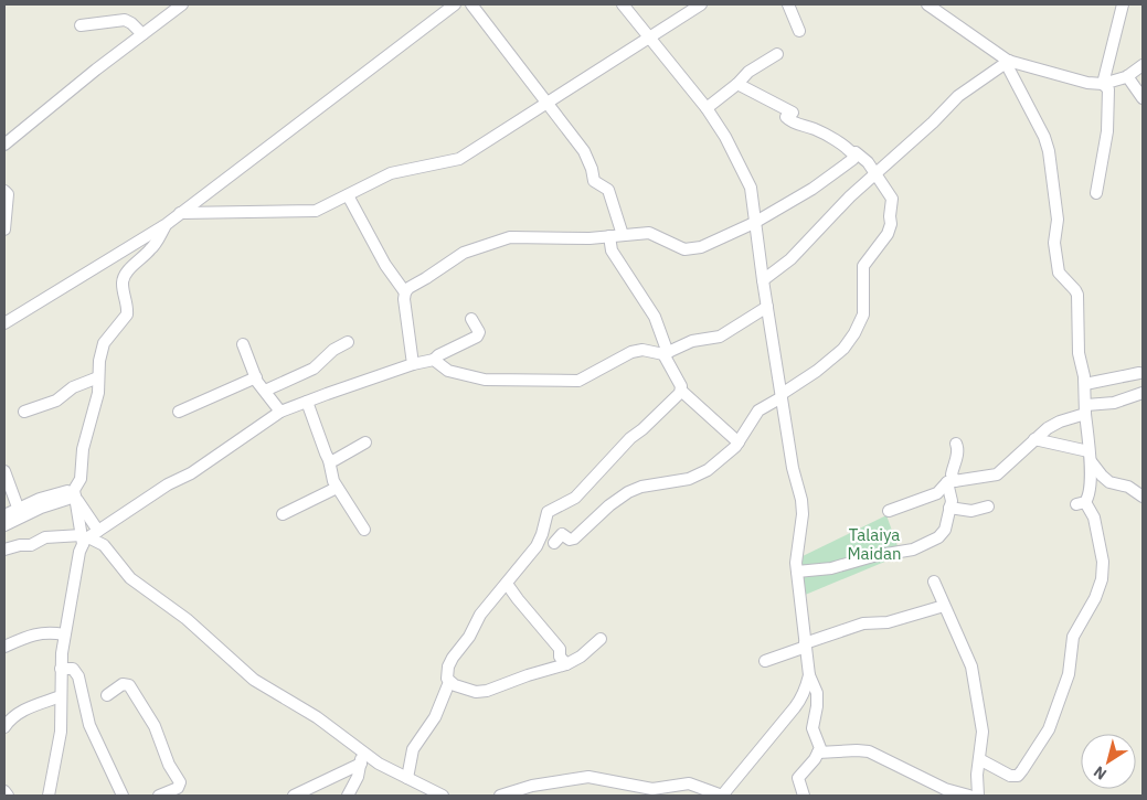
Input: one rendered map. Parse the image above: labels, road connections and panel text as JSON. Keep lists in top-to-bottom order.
{
  "parks": ["Talaiya Maidan"],
  "north": "bottom left"
}
